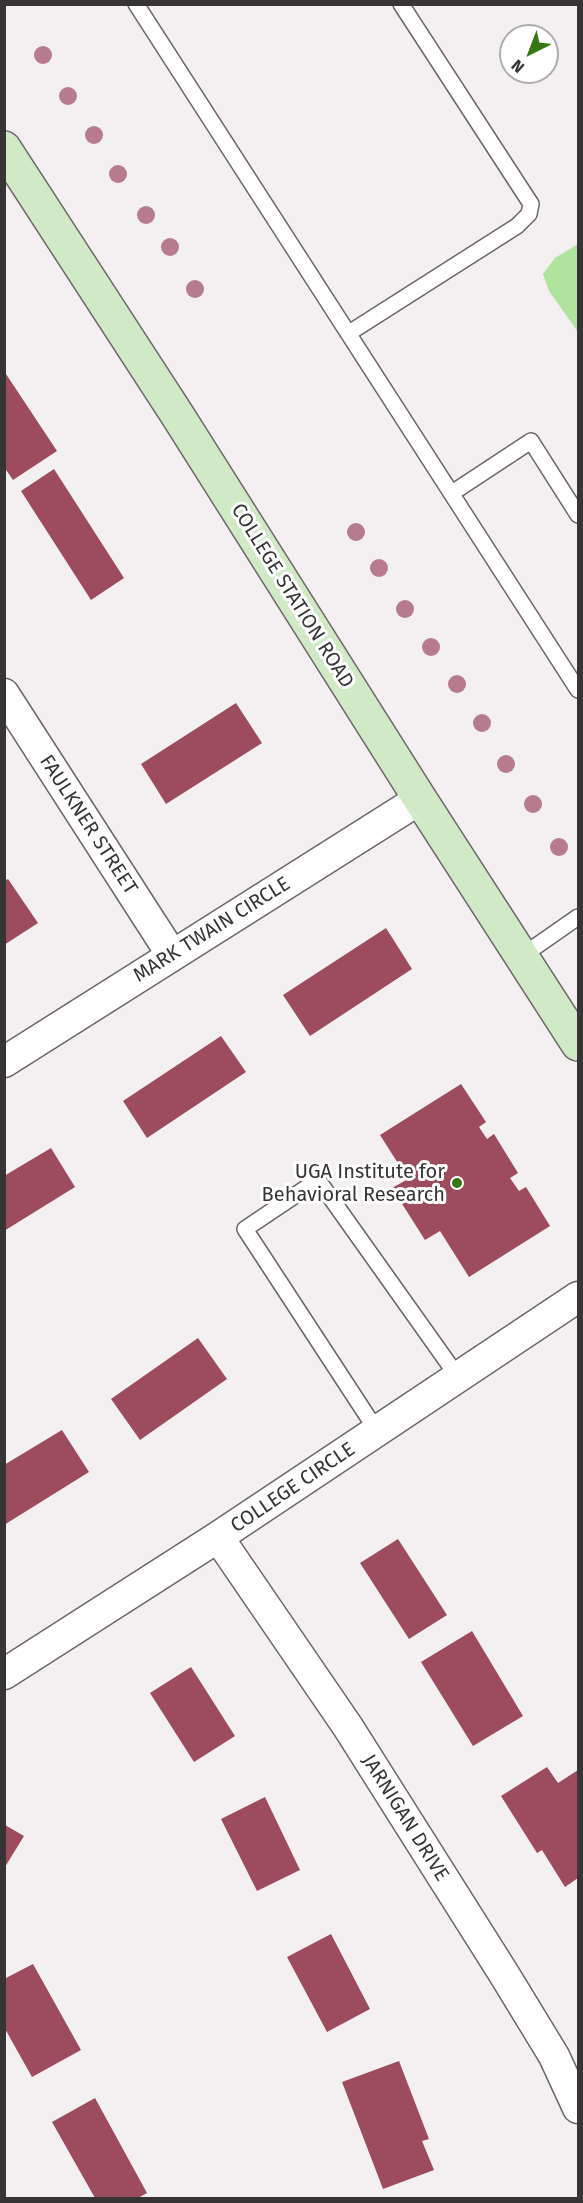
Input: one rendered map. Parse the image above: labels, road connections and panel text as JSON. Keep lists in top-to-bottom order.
{
  "streets": {
    "main road": ["COLLEGE STATION ROAD"],
    "street": [
      "FAULKNER STREET",
      "MARK TWAIN CIRCLE",
      "COLLEGE CIRCLE",
      "JARNIGAN DRIVE"
    ]
  },
  "crossings": [
    ["COLLEGE STATION ROAD", "MARK TWAIN CIRCLE"],
    ["FAULKNER STREET", "MARK TWAIN CIRCLE"],
    ["COLLEGE CIRCLE", "JARNIGAN DRIVE"]
  ],
  "places": ["UGA Institute for Behavioral Research"],
  "north": "bottom left"
}
